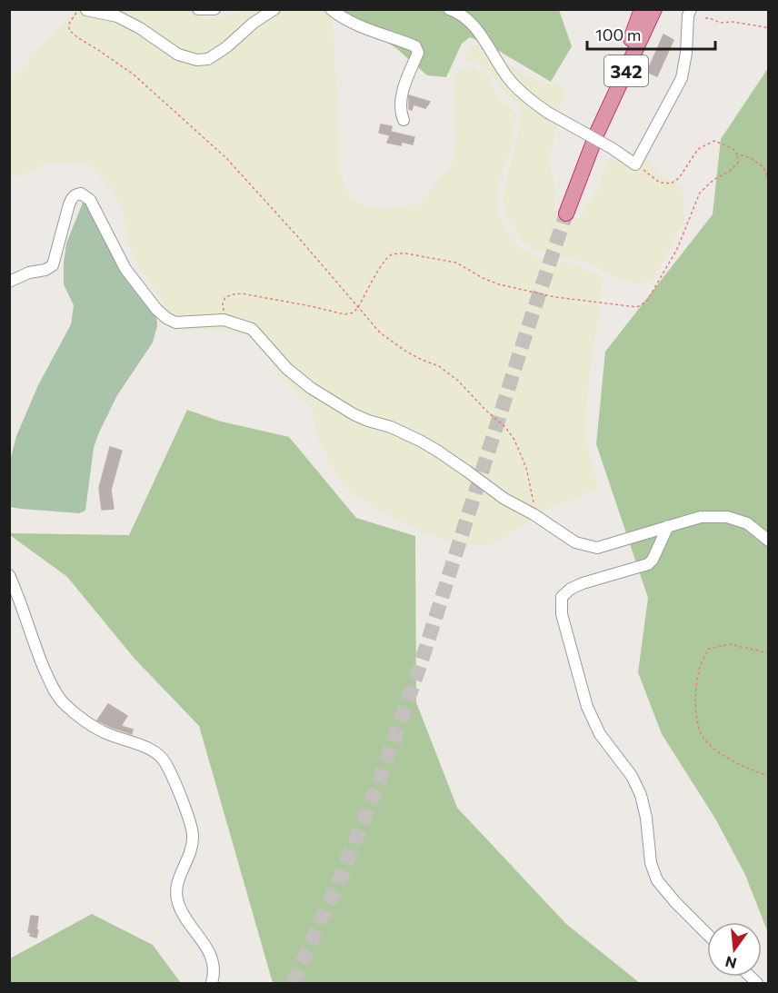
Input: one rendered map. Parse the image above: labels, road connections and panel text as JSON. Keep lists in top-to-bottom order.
{
  "streets": {
    "highway": ["342"]
  },
  "scale_bar": "100 m",
  "north": "bottom"
}
